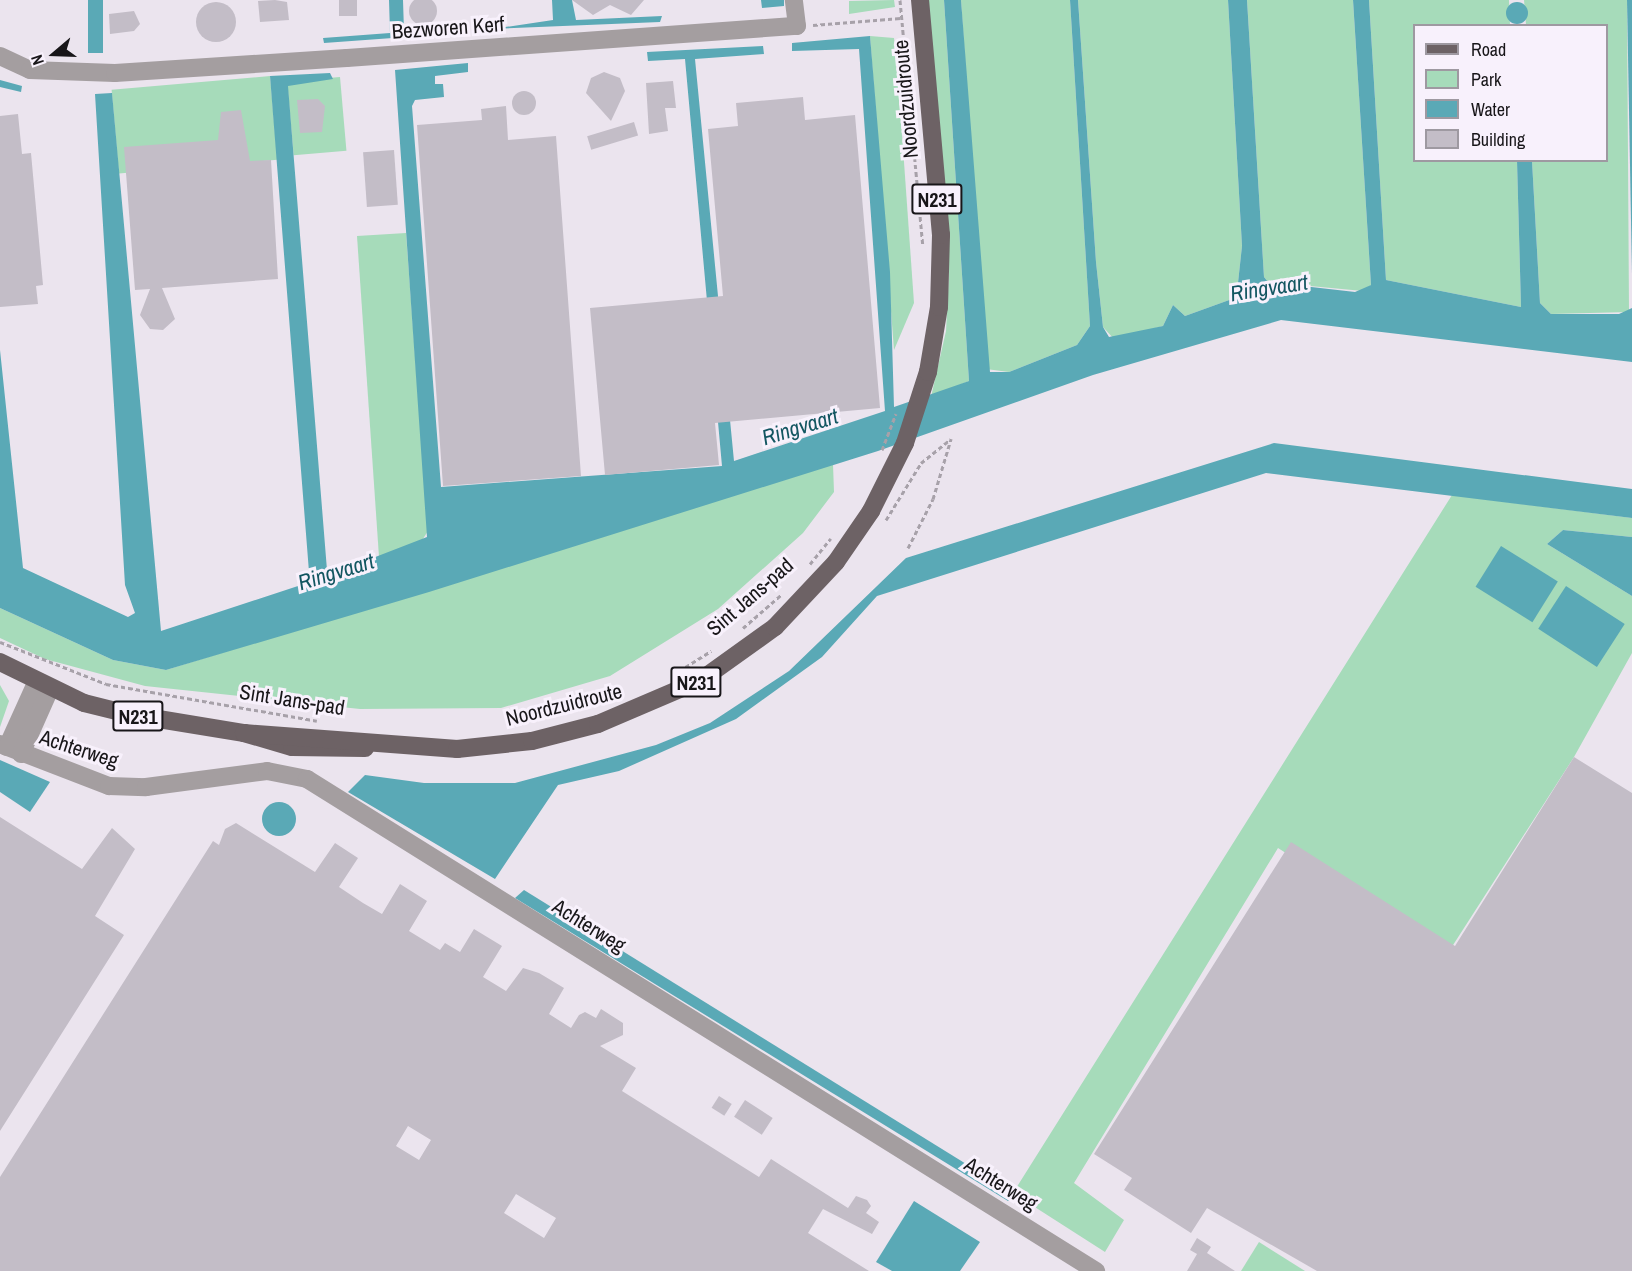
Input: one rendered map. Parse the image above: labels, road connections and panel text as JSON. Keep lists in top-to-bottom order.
{
  "streets": {
    "main road": ["Noordzuidroute", "N231"],
    "street": ["Bezworen Kerf", "Achterweg"],
    "path": ["Sint Jans-pad"]
  },
  "crossings": [
    ["Noordzuidroute", "Achterweg"]
  ],
  "water": ["Ringvaart"],
  "legend": [
    "Road",
    "Park",
    "Water",
    "Building"
  ],
  "north": "left"
}
